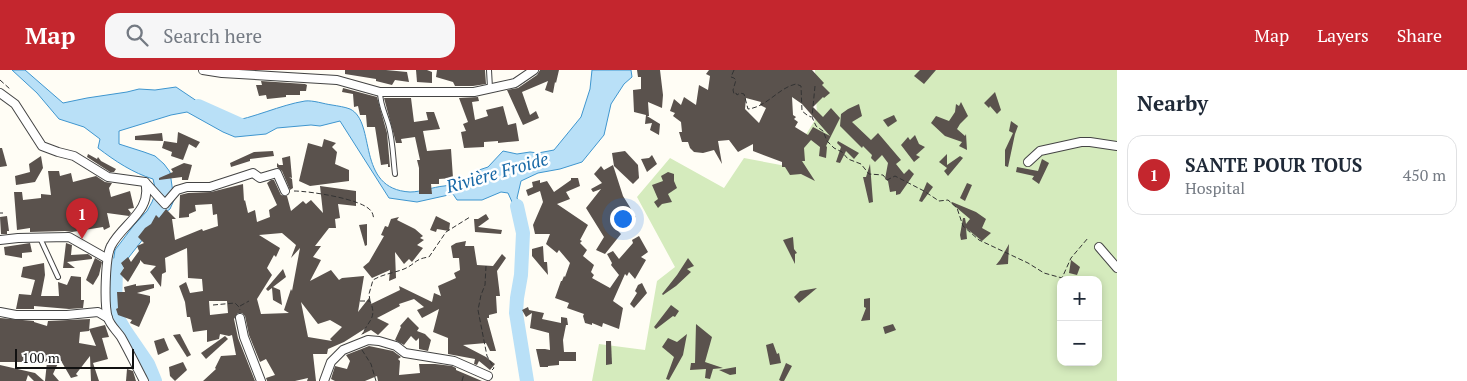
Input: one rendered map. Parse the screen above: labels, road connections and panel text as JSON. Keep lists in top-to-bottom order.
{
  "water": ["Rivière Froide"],
  "scale_bar": "100 m",
  "page": {
    "header": "Map",
    "search": "Search here",
    "nav": ["Map", "Layers", "Share"],
    "heading": "Nearby",
    "list": [
      {
        "mark": "1",
        "name": "SANTE POUR TOUS",
        "note": "Hospital",
        "value": "450 m"
      }
    ],
    "pins": "1",
    "map_buttons": ["+", "−"],
    "scale": "100 m"
  }
}
